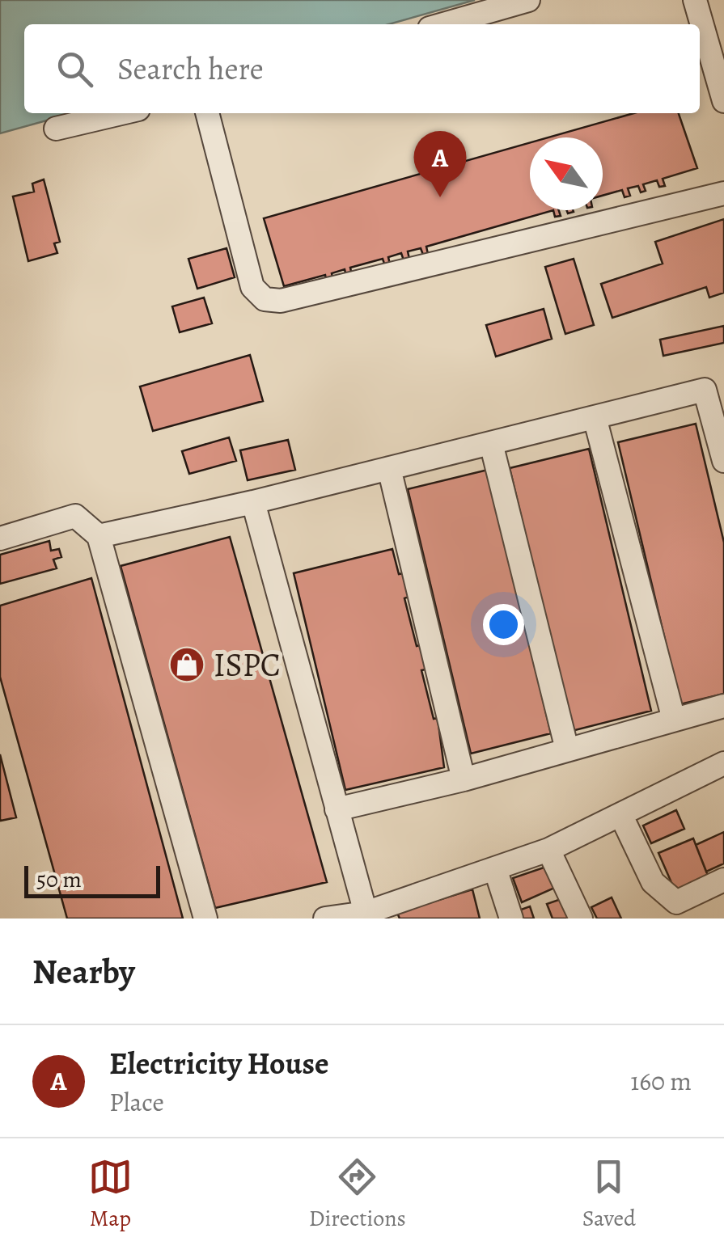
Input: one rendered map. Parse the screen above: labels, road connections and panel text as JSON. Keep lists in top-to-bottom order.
{
  "places": {
    "shop": ["ISPC"]
  },
  "scale_bar": "50 m",
  "north": "top left",
  "page": {
    "search": "Search here",
    "pins": "A",
    "scale": "50 m",
    "heading": "Nearby",
    "list": [
      {
        "mark": "A",
        "name": "Electricity House",
        "note": "Place",
        "value": "160 m"
      }
    ],
    "nav": ["Map", "Directions", "Saved"]
  }
}
